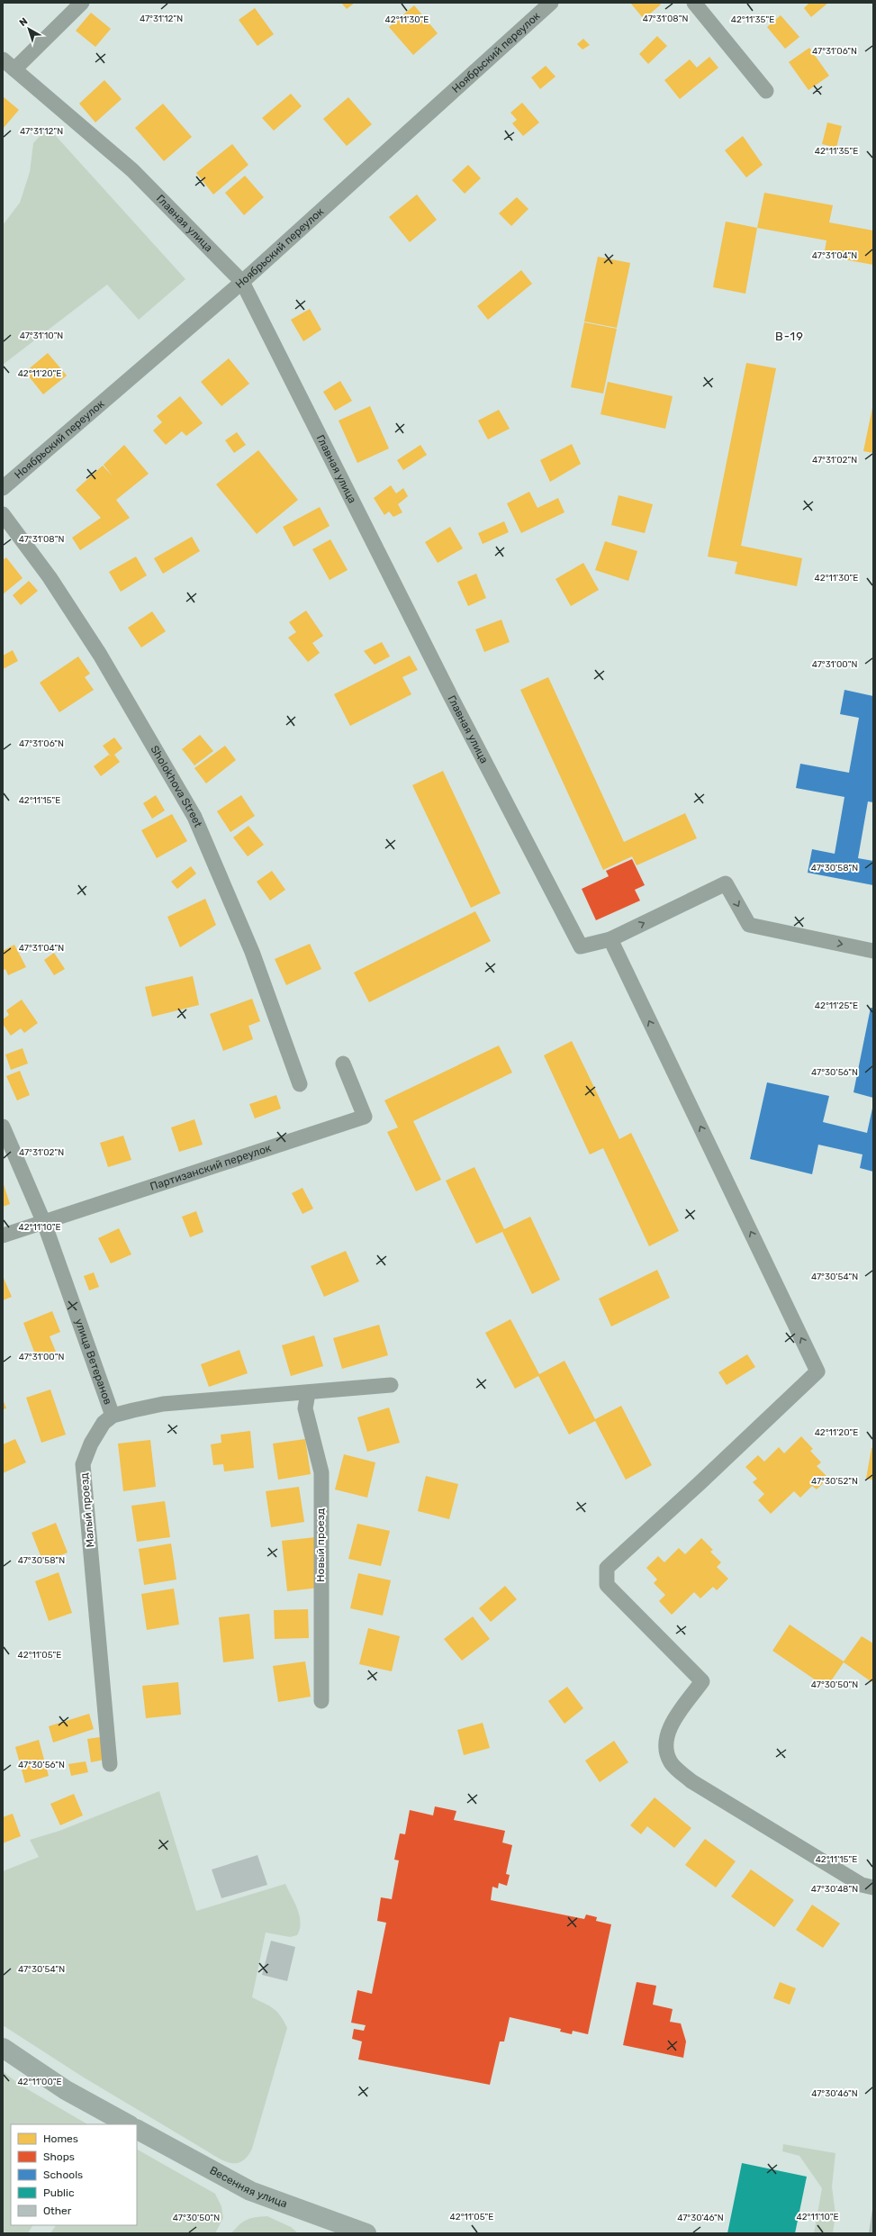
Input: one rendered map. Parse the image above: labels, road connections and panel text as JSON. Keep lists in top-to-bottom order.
{
  "streets": {
    "street": [
      "Ноябрьский переулок",
      "Главная улица",
      "Sholokhova Street",
      "Партизанский переулок",
      "улица Ветеранов",
      "Малый проезд",
      "Новый проезд",
      "Весенняя улица"
    ]
  },
  "crossings": [
    ["Ноябрьский переулок", "Главная улица"],
    ["Партизанский переулок", "улица Ветеранов"],
    ["улица Ветеранов", "Малый проезд"]
  ],
  "districts": ["В-19"],
  "legend": [
    "Homes",
    "Shops",
    "Schools",
    "Public",
    "Other"
  ],
  "north": "top left",
  "coordinates": [
    "47°31'12\"N",
    "47°31'08\"N",
    "42°11'30\"E",
    "42°11'35\"E",
    "47°31'06\"N",
    "47°31'04\"N",
    "47°31'10\"N",
    "42°11'20\"E",
    "47°31'02\"N",
    "47°31'00\"N",
    "42°11'15\"E",
    "47°30'58\"N",
    "42°11'25\"E",
    "47°30'56\"N",
    "42°11'10\"E",
    "47°30'54\"N",
    "47°30'52\"N",
    "42°11'05\"E",
    "47°30'50\"N",
    "47°30'48\"N",
    "42°11'00\"E",
    "47°30'46\"N"
  ]
}
